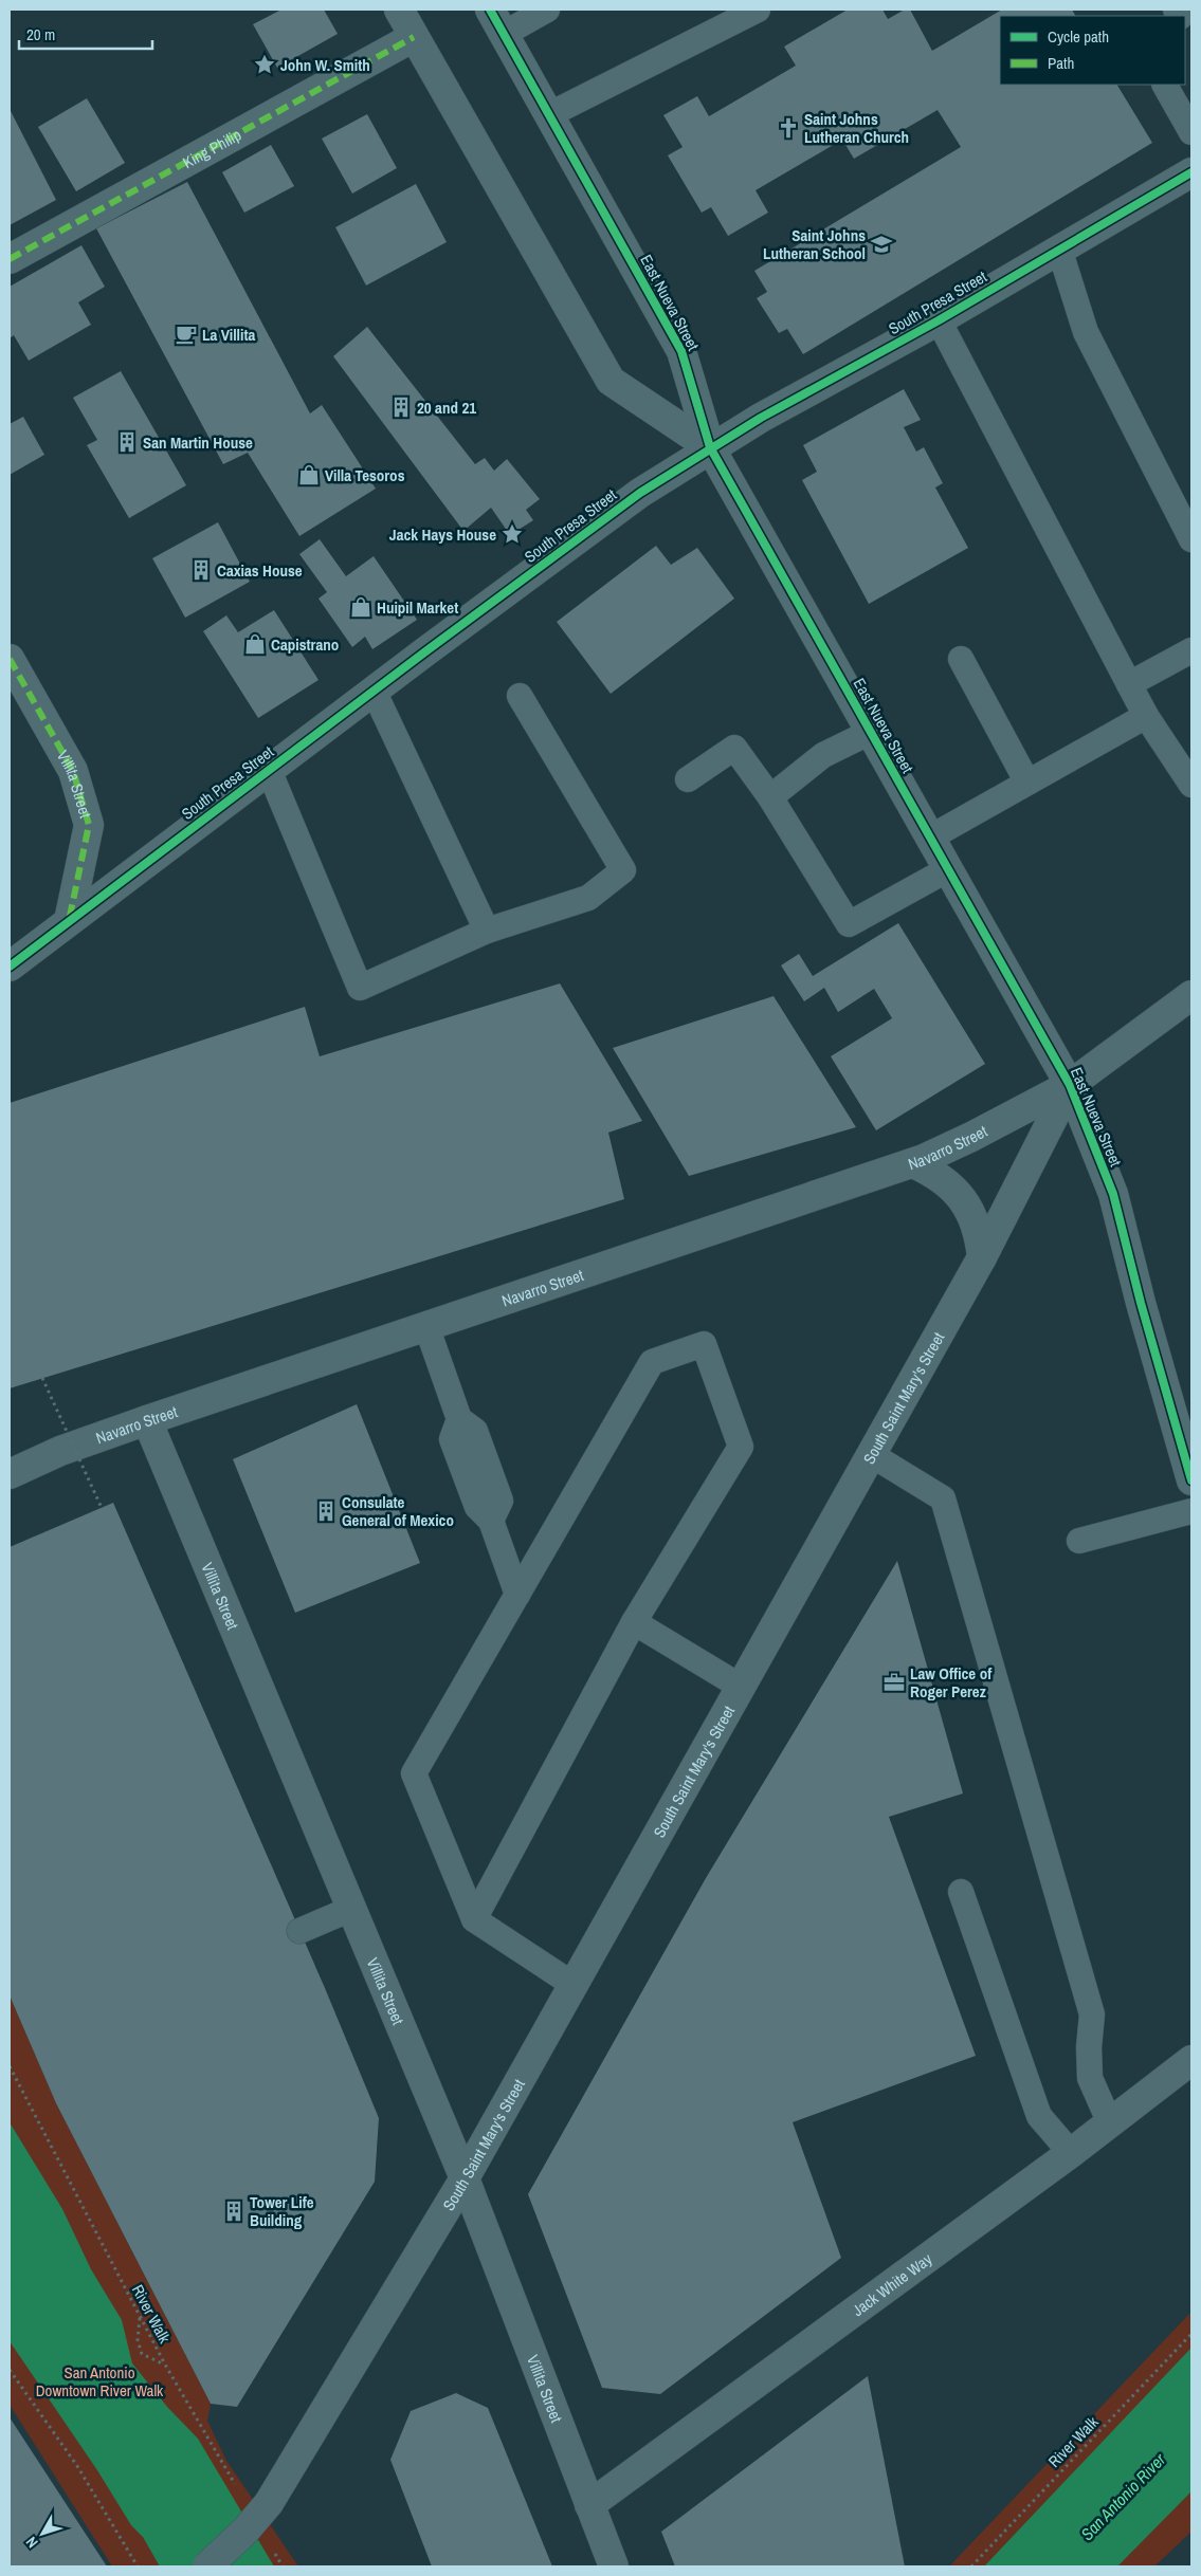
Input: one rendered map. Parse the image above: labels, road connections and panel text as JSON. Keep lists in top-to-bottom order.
{
  "streets": {
    "street": [
      "King Philip",
      "East Nueva Street",
      "South Presa Street",
      "Villita Street",
      "Navarro Street",
      "South Saint Mary's Street",
      "Jack White Way"
    ],
    "path": ["River Walk"]
  },
  "crossings": [
    ["King Philip", "East Nueva Street"],
    ["East Nueva Street", "South Presa Street"],
    ["East Nueva Street", "Navarro Street"],
    ["East Nueva Street", "South Saint Mary's Street"],
    ["South Presa Street", "Villita Street"],
    ["Villita Street", "Navarro Street"],
    ["Villita Street", "South Saint Mary's Street"],
    ["Villita Street", "Jack White Way"],
    ["Navarro Street", "South Saint Mary's Street"]
  ],
  "water": ["San Antonio River"],
  "parks": ["San Antonio Downtown River Walk"],
  "places": {
    "place": ["John W. Smith", "Jack Hays House"],
    "church": ["Saint Johns Lutheran Church"],
    "school or university": ["Saint Johns Lutheran School"],
    "cafe": ["La Villita"],
    "building": [
      "20 and 21",
      "San Martin House",
      "Caxias House",
      "Consulate General of Mexico",
      "Tower Life Building"
    ],
    "shop": ["Villa Tesoros", "Huipil Market", "Capistrano"],
    "office": ["Law Office of Roger Perez"]
  },
  "legend": ["Cycle path", "Path"],
  "scale_bar": "20 m",
  "north": "bottom left"
}
